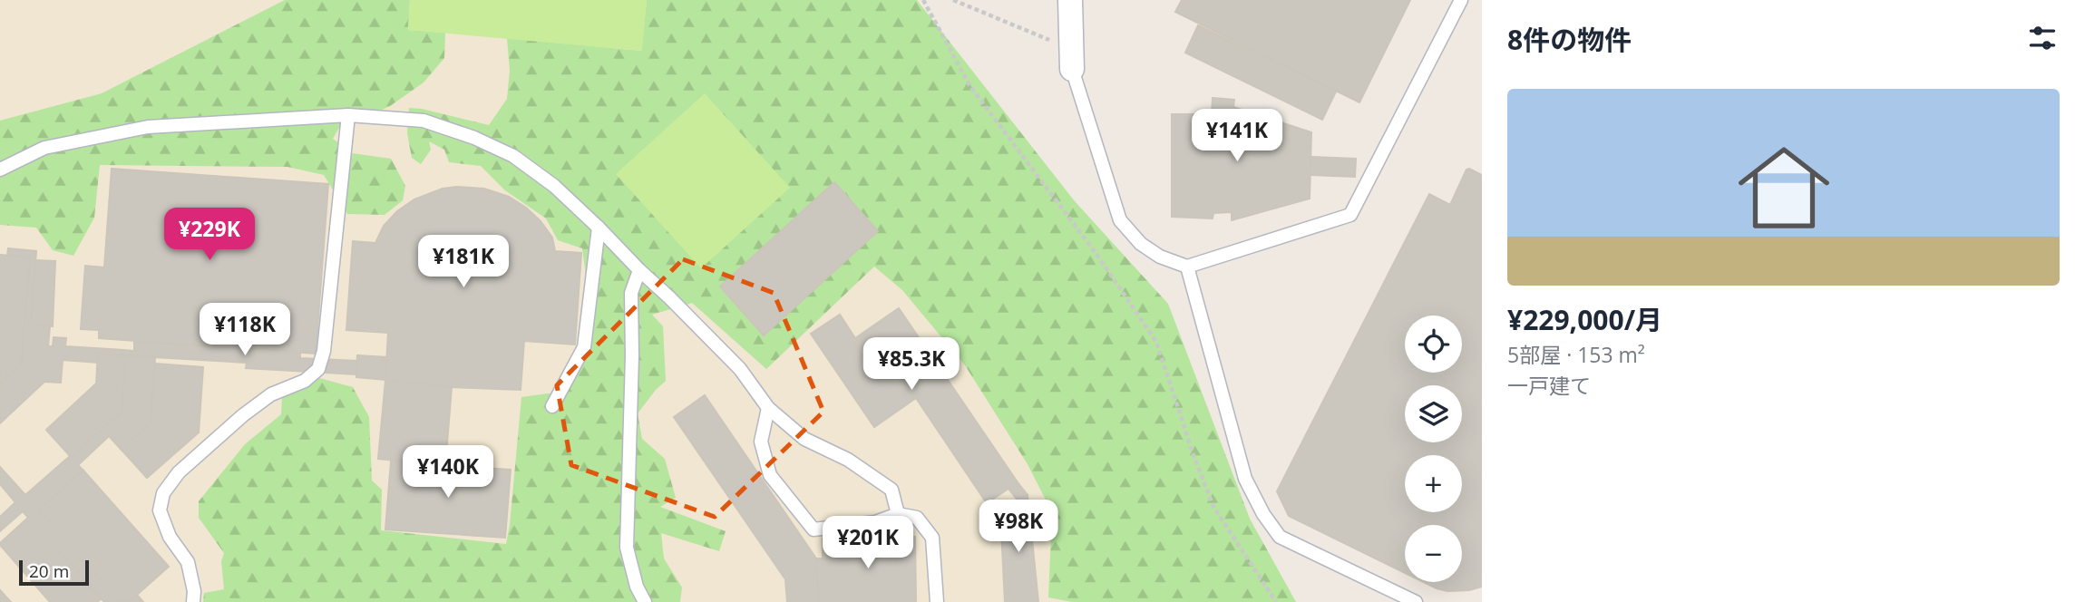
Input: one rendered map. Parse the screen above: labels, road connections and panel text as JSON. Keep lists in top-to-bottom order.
{
  "scale_bar": "20 m",
  "page": {
    "heading": "8件の物件",
    "list": [
      {
        "name": "¥229,000/月",
        "note": "5部屋 · 153 m² · 一戸建て"
      }
    ],
    "price": [
      "¥141K",
      "¥229K",
      "¥181K",
      "¥118K",
      "¥85.3K",
      "¥140K",
      "¥98K",
      "¥201K"
    ],
    "map_buttons": ["+", "−"],
    "scale": "20 m"
  }
}
